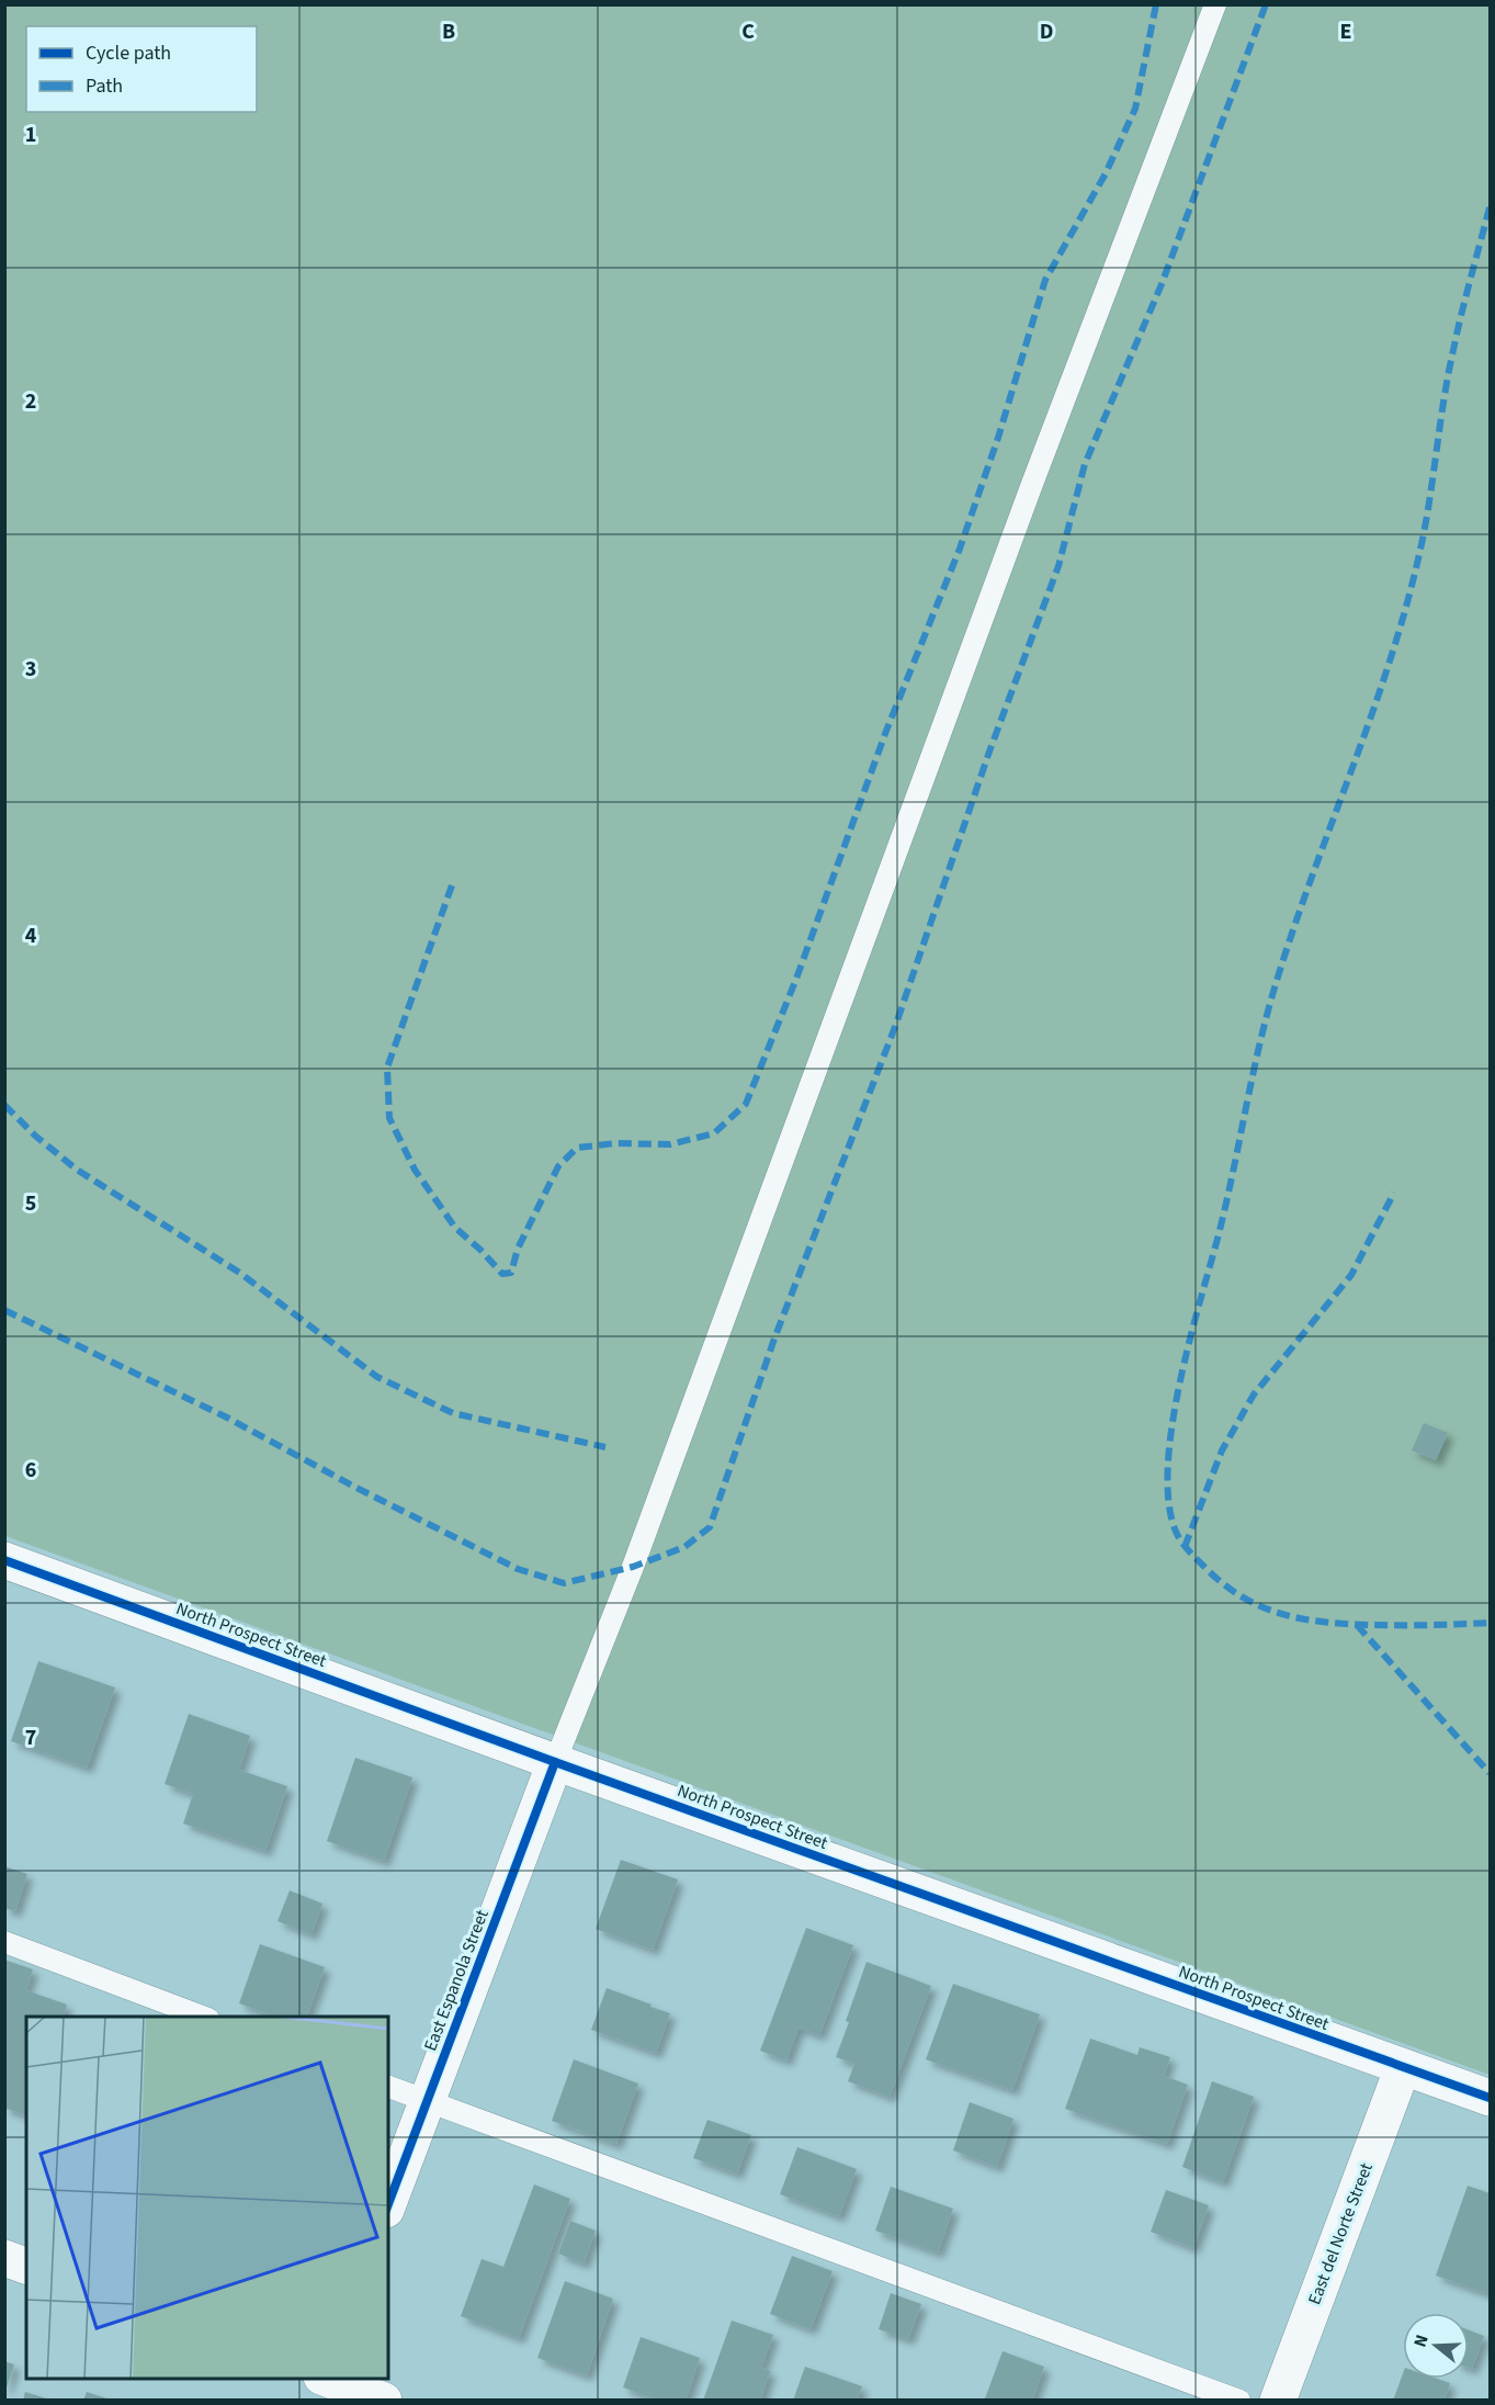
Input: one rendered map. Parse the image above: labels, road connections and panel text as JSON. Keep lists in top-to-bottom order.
{
  "streets": {
    "street": ["North Prospect Street", "East Espanola Street", "East del Norte Street"]
  },
  "crossings": [
    ["North Prospect Street", "East Espanola Street"],
    ["North Prospect Street", "East del Norte Street"]
  ],
  "legend": ["Cycle path", "Path"],
  "north": "left",
  "grid": {
    "columns": [
      "B",
      "C",
      "D",
      "E"
    ],
    "rows": [
      "1",
      "2",
      "3",
      "4",
      "5",
      "6",
      "7"
    ]
  }
}
